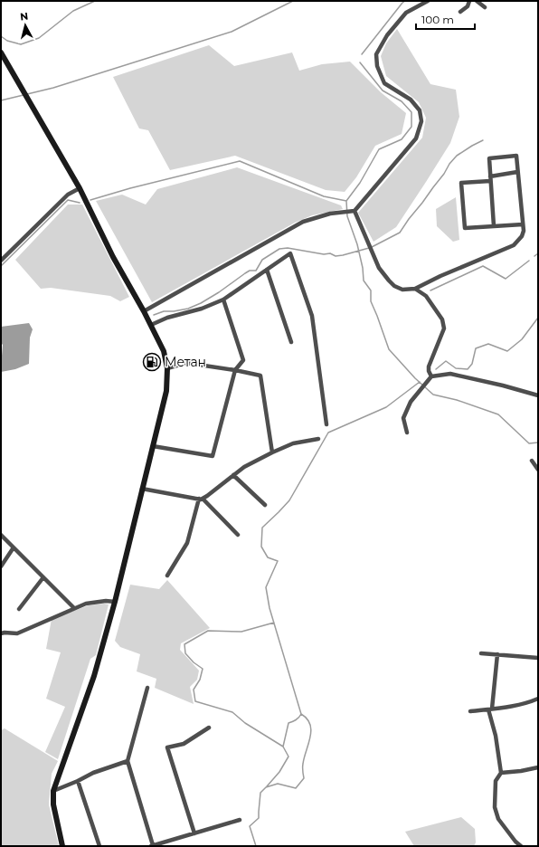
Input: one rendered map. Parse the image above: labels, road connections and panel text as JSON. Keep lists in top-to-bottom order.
{
  "places": {
    "fuel station": ["Метан"]
  },
  "scale_bar": "100 m",
  "north": "top"
}
